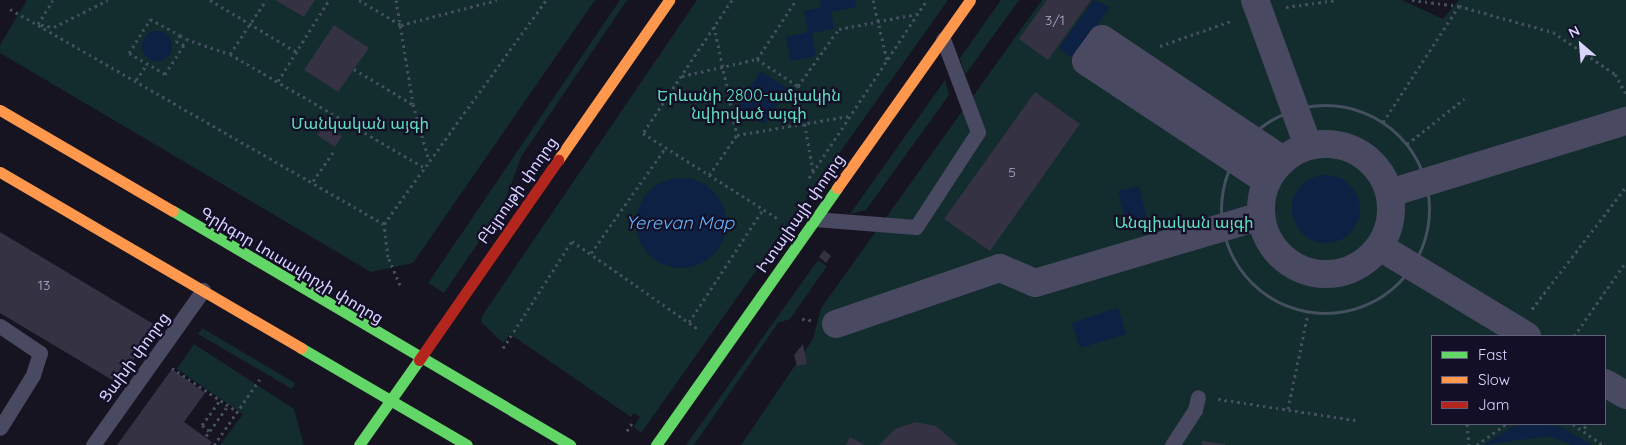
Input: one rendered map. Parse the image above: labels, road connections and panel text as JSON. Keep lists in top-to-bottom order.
{
  "streets": {
    "main road": ["Բեյրութի փողոց", "Իտալիայի փողոց", "Գրիգոր Լուսավորչի փողոց"],
    "lane": ["Ցախի փողոց"]
  },
  "crossings": [
    ["Բեյրութի փողոց", "Գրիգոր Լուսավորչի փողոց"]
  ],
  "water": ["Yerevan Map"],
  "parks": ["Երևանի 2800-ամյակին նվիրված այգի", "Մանկական այգի", "Անգլիական այգի"],
  "house_numbers": ["3/1", "5", "13"],
  "legend": ["Fast", "Slow", "Jam"],
  "north": "top left"
}
